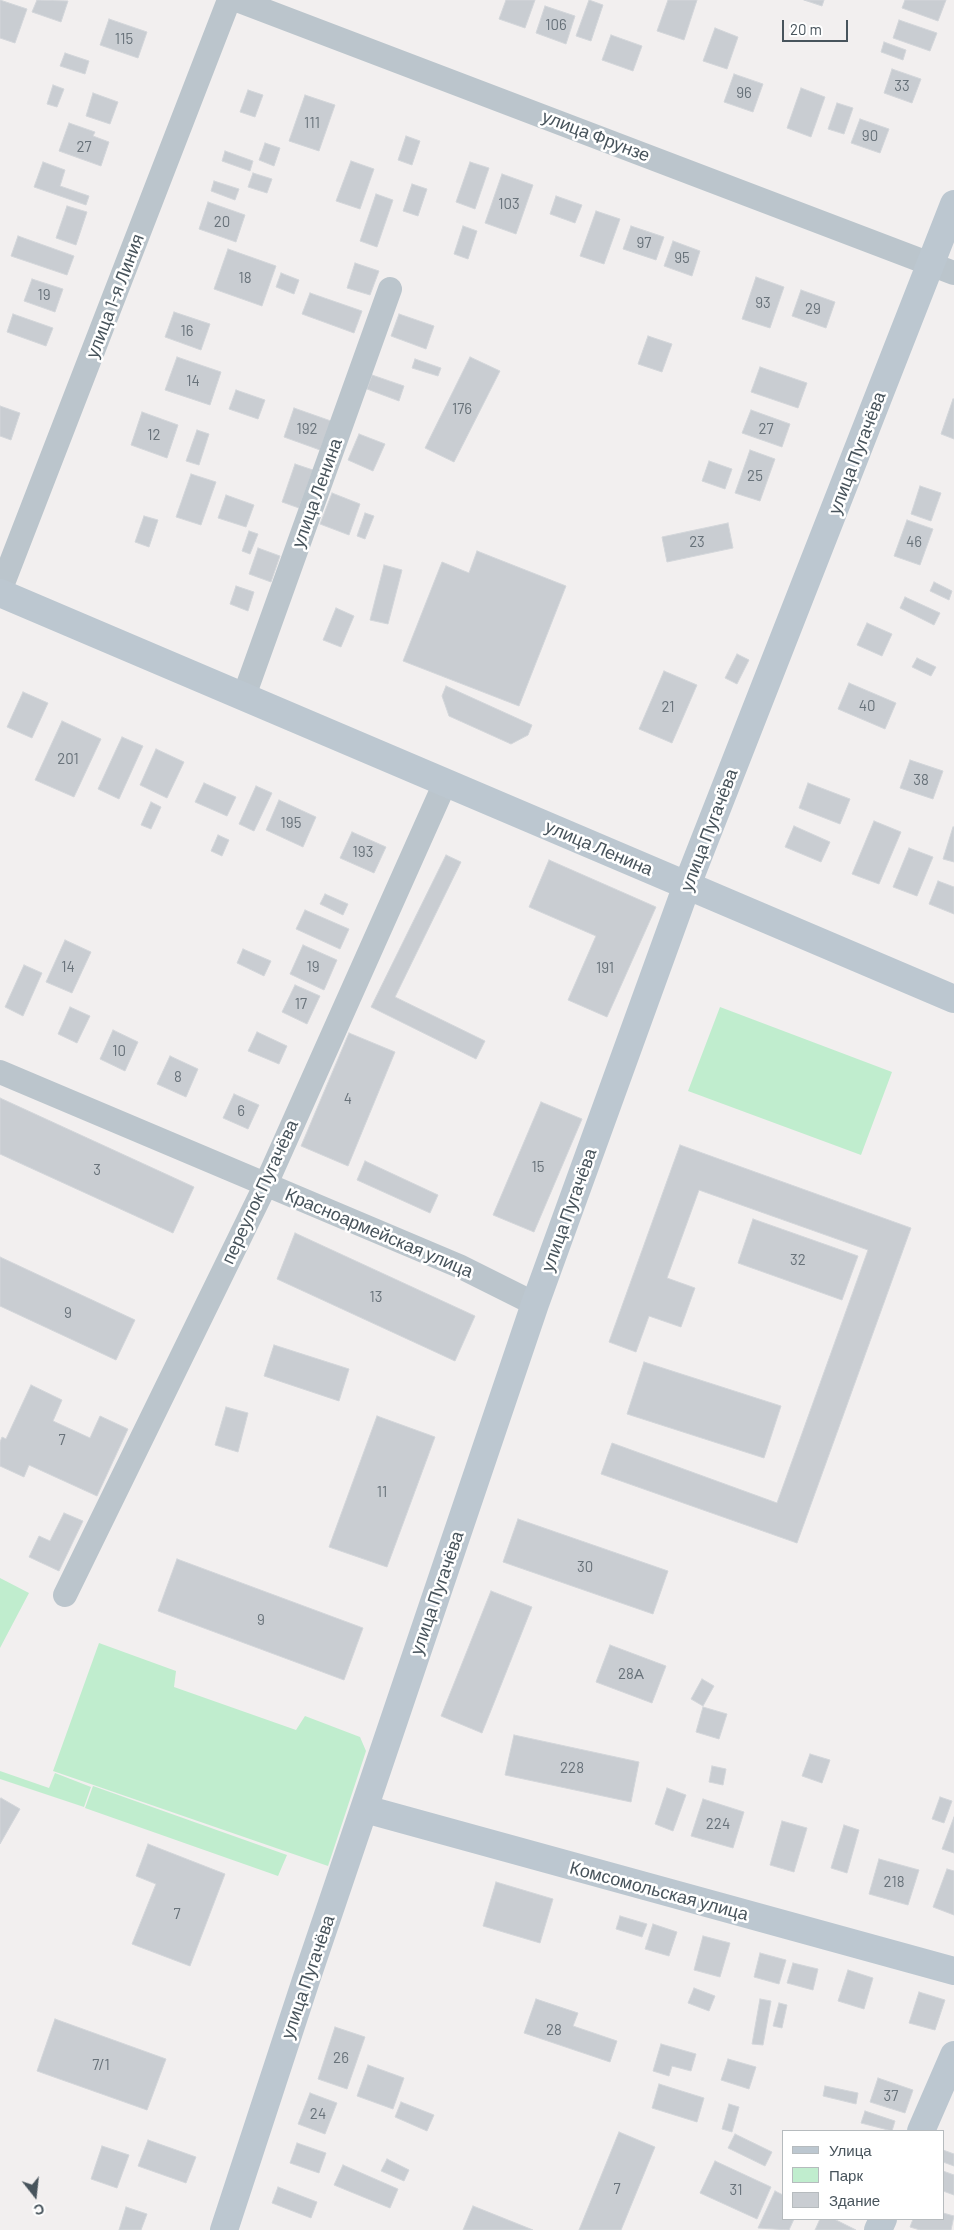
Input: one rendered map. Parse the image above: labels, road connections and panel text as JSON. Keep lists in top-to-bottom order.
{
  "streets": {
    "main road": ["улица Пугачёва", "улица Ленина", "Комсомольская улица"],
    "street": [
      "улица Фрунзе",
      "улица 1-я Линия",
      "переулок Пугачёва",
      "Красноармейская улица"
    ]
  },
  "crossings": [
    ["улица Фрунзе", "улица Пугачёва"],
    ["улица 1-я Линия", "улица Ленина"],
    ["улица Пугачёва", "улица Ленина"],
    ["улица Пугачёва", "Красноармейская улица"],
    ["улица Пугачёва", "Комсомольская улица"],
    ["улица Ленина", "переулок Пугачёва"],
    ["переулок Пугачёва", "Красноармейская улица"]
  ],
  "house_numbers": [
    "106",
    "115",
    "33",
    "96",
    "111",
    "90",
    "27",
    "103",
    "20",
    "97",
    "95",
    "18",
    "19",
    "93",
    "29",
    "16",
    "14",
    "176",
    "192",
    "27",
    "12",
    "25",
    "23",
    "46",
    "40",
    "21",
    "201",
    "38",
    "195",
    "193",
    "14",
    "19",
    "191",
    "17",
    "10",
    "8",
    "4",
    "6",
    "15",
    "3",
    "32",
    "13",
    "9",
    "7",
    "11",
    "30",
    "9",
    "28А",
    "228",
    "224",
    "218",
    "7",
    "28",
    "26",
    "7/1",
    "37",
    "24",
    "7",
    "31"
  ],
  "legend": ["Улица", "Парк", "Здание"],
  "scale_bar": "20 m",
  "north": "bottom"
}
